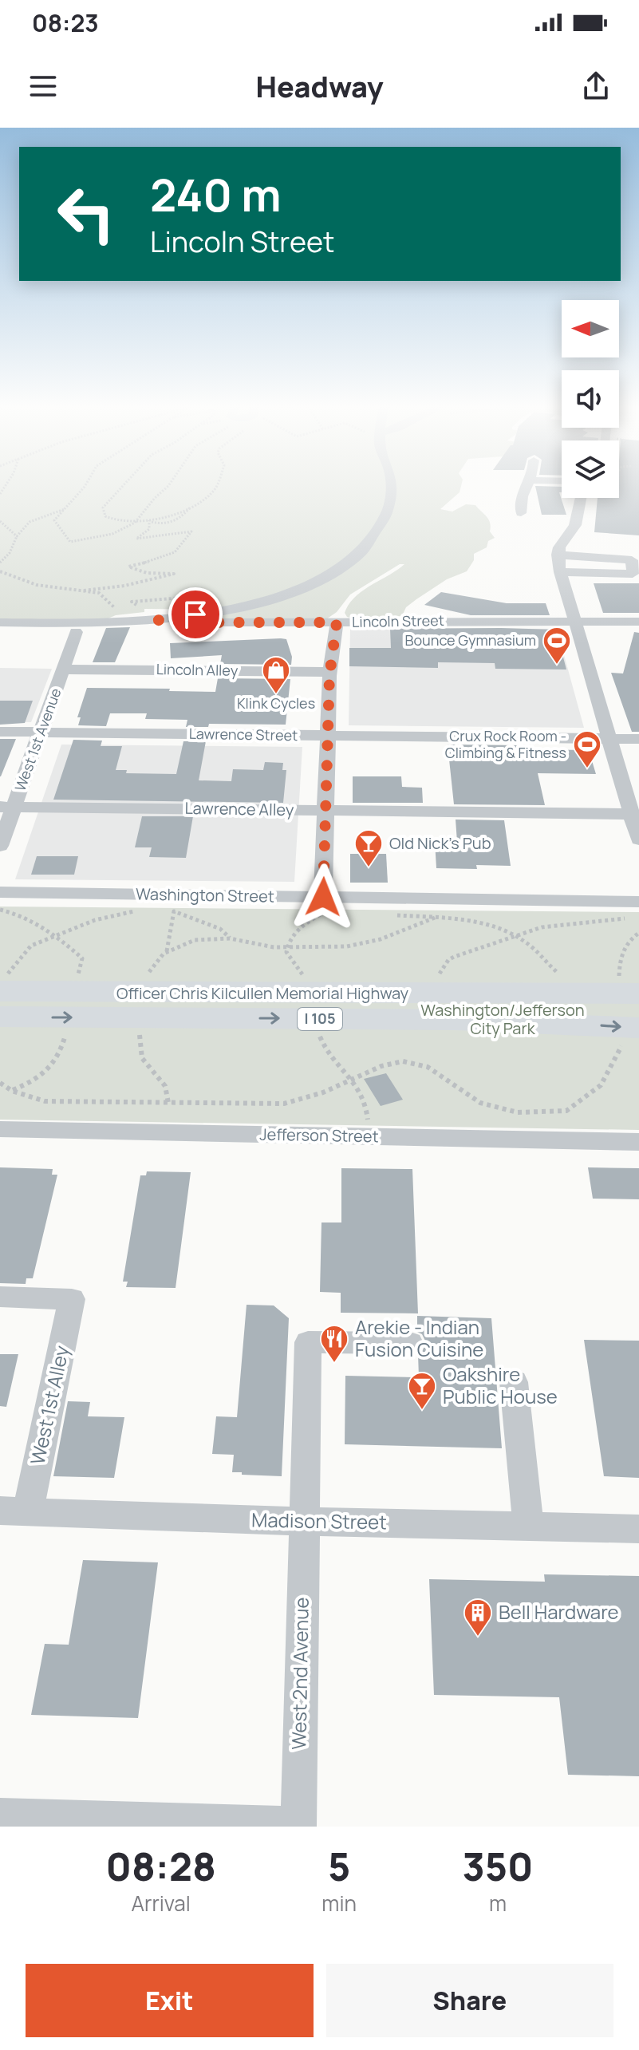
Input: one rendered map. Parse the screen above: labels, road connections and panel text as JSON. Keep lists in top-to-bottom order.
{
  "streets": {
    "highway": ["Officer Chris Kilcullen Memorial Highway", "I 105"],
    "street": [
      "Lincoln Street",
      "Lincoln Alley",
      "Lawrence Street",
      "West 1st Avenue",
      "Lawrence Alley",
      "Washington Street",
      "Jefferson Street",
      "West 1st Alley",
      "Madison Street",
      "West 2nd Avenue"
    ]
  },
  "crossings": [
    ["Lincoln Alley", "West 1st Avenue"],
    ["Lawrence Street", "West 1st Avenue"],
    ["West 1st Avenue", "Lawrence Alley"],
    ["West 1st Alley", "Madison Street"],
    ["Madison Street", "West 2nd Avenue"]
  ],
  "parks": ["Washington/Jefferson City Park"],
  "places": {
    "sports": ["Bounce Gymnasium", "Crux Rock Room - Climbing & Fitness"],
    "shop": ["Klink Cycles"],
    "bar": ["Old Nick's Pub", "Oakshire Public House"],
    "restaurant": ["Arekie - Indian Fusion Cuisine"],
    "building": ["Bell Hardware"]
  },
  "north": "left",
  "page": {
    "status": "08:23",
    "header": "Headway",
    "turn": ["240 m", "Lincoln Street"],
    "eta": [
      "08:28",
      "Arrival",
      "5",
      "min",
      "350",
      "m"
    ],
    "buttons": ["Exit", "Share"]
  }
}
